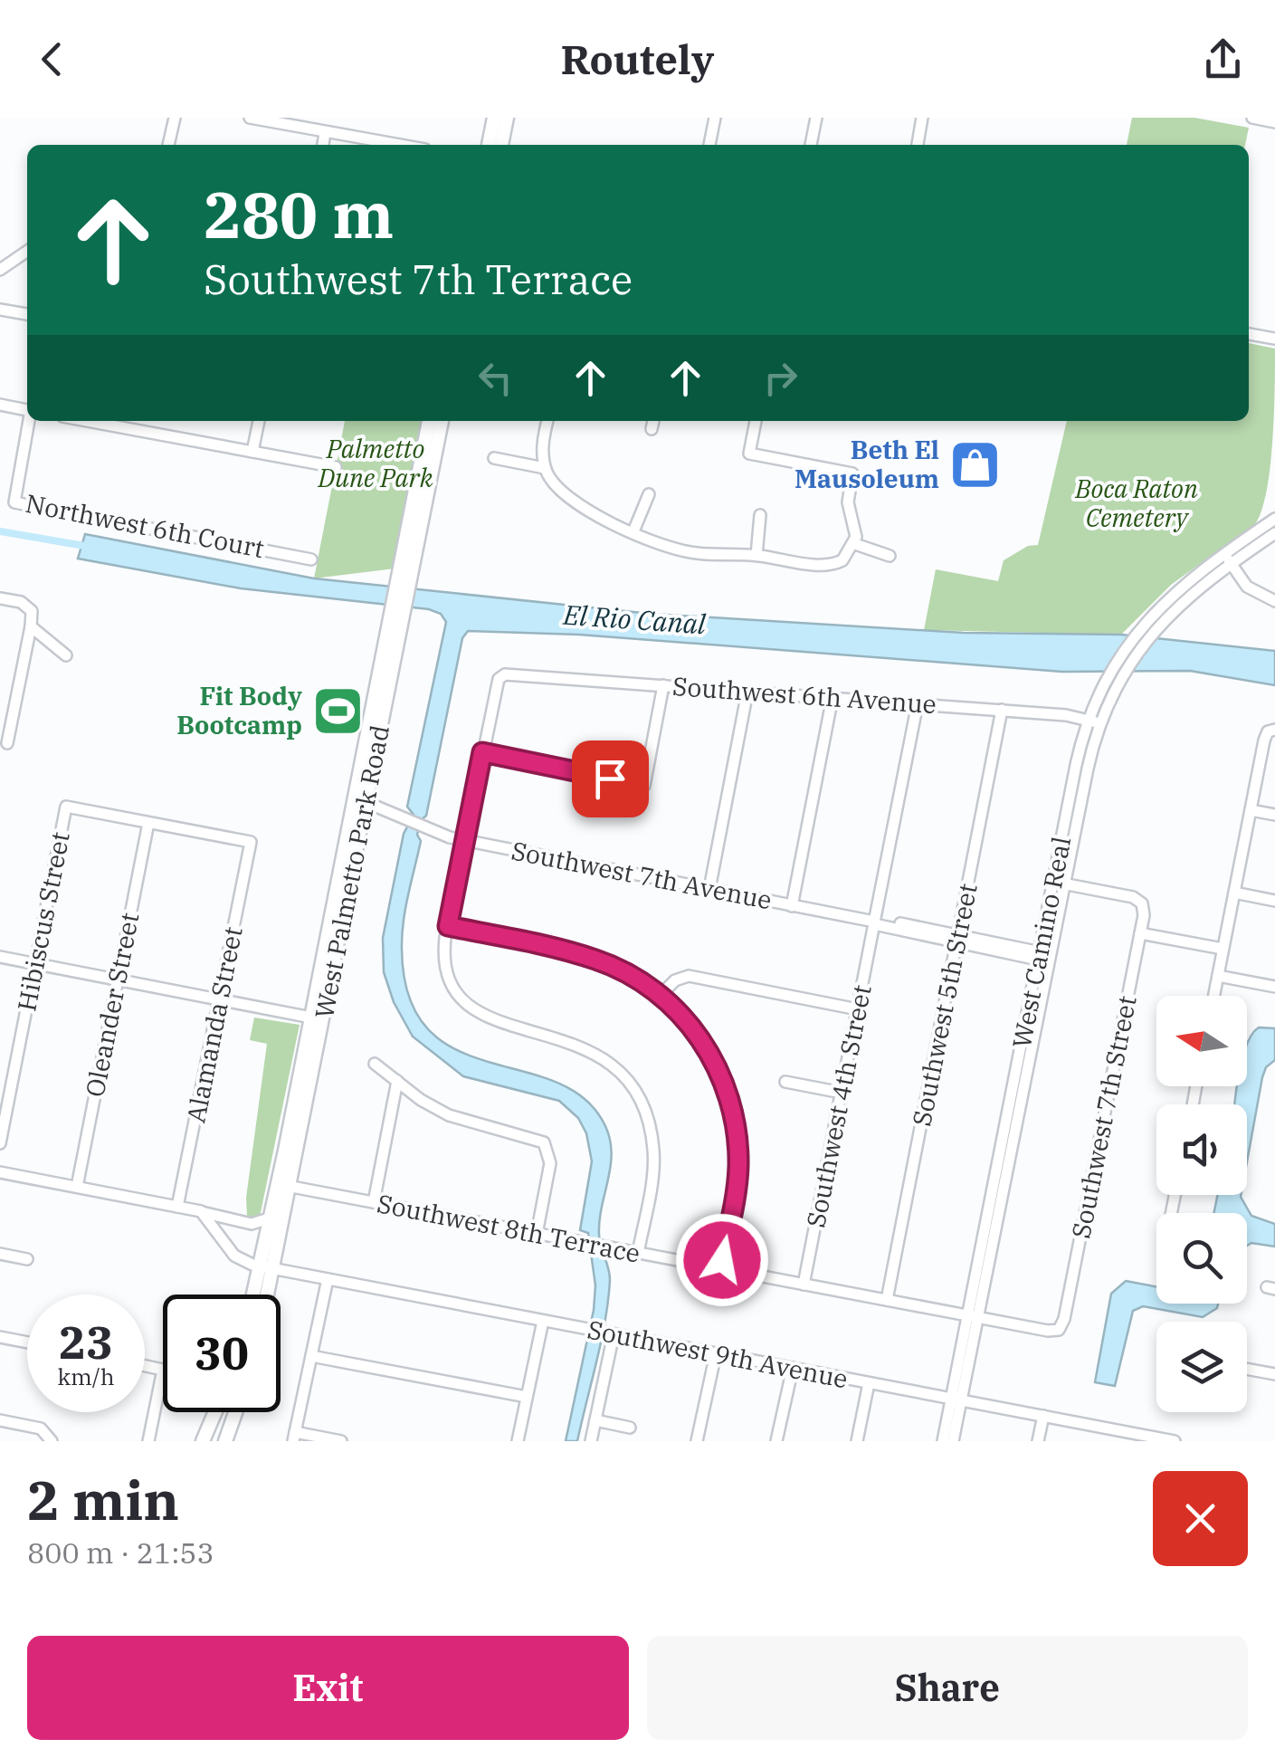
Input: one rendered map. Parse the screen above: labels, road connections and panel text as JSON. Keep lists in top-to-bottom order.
{
  "streets": {
    "main road": ["West Palmetto Park Road"],
    "street": [
      "Northwest 6th Court",
      "Southwest 6th Avenue",
      "Southwest 7th Avenue",
      "Hibiscus Street",
      "West Camino Real",
      "Oleander Street",
      "Southwest 5th Street",
      "Alamanda Street",
      "Southwest 4th Street",
      "Southwest 7th Street",
      "Southwest 8th Terrace",
      "Southwest 9th Avenue"
    ]
  },
  "crossings": [
    ["Southwest 6th Avenue", "West Camino Real"],
    ["Southwest 6th Avenue", "Southwest 5th Street"],
    ["Southwest 6th Avenue", "Southwest 4th Street"],
    ["West Palmetto Park Road", "Southwest 7th Avenue"],
    ["West Palmetto Park Road", "Southwest 8th Terrace"],
    ["West Palmetto Park Road", "Southwest 9th Avenue"],
    ["Southwest 7th Avenue", "West Camino Real"],
    ["Southwest 7th Avenue", "Southwest 5th Street"],
    ["Southwest 7th Avenue", "Southwest 4th Street"],
    ["Hibiscus Street", "Oleander Street"],
    ["Hibiscus Street", "Alamanda Street"],
    ["West Camino Real", "Southwest 7th Street"],
    ["West Camino Real", "Southwest 8th Terrace"],
    ["West Camino Real", "Southwest 9th Avenue"],
    ["Oleander Street", "Alamanda Street"],
    ["Southwest 5th Street", "Southwest 8th Terrace"],
    ["Southwest 4th Street", "Southwest 8th Terrace"],
    ["Southwest 7th Street", "Southwest 8th Terrace"]
  ],
  "water": ["El Rio Canal"],
  "parks": ["Palmetto Dune Park", "Boca Raton Cemetery"],
  "places": {
    "shop": ["Beth El Mausoleum"],
    "sports": ["Fit Body Bootcamp"]
  },
  "north": "left",
  "page": {
    "header": "Routely",
    "turn": ["280 m", "Southwest 7th Terrace"],
    "speed": "23 km/h",
    "limit": "30",
    "heading": ["2 min", "800 m · 21:53"],
    "buttons": ["Exit", "Share"]
  }
}
